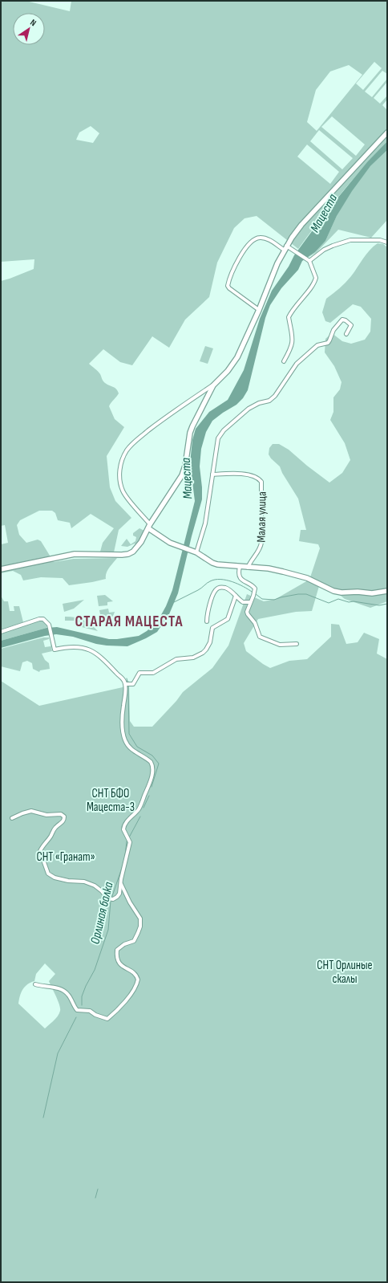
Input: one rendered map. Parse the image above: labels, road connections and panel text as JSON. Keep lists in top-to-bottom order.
{
  "streets": {
    "street": ["Малая улица"]
  },
  "districts": ["СТАРАЯ МАЦЕСТА"],
  "water": ["Мацеста", "Орлиная балка"],
  "parks": ["СНТ БФО Мацеста-3", "СНТ «Гранат»", "СНТ Орлиные скалы"],
  "north": "top right"
}
